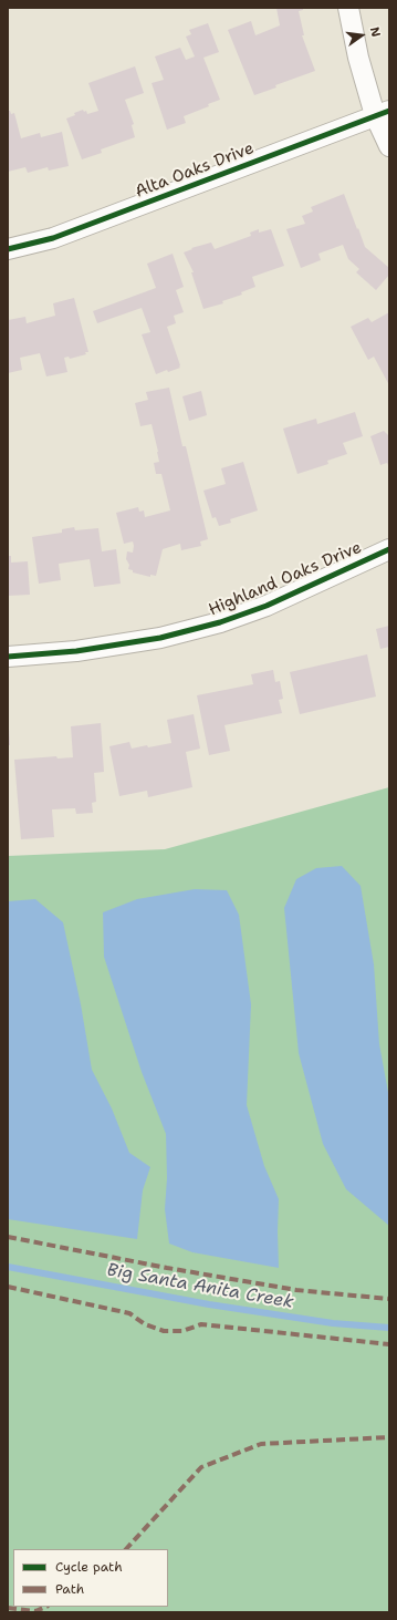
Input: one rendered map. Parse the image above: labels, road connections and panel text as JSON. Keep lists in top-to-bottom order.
{
  "streets": {
    "street": ["Alta Oaks Drive", "Highland Oaks Drive"]
  },
  "water": ["Big Santa Anita Creek"],
  "legend": ["Cycle path", "Path"],
  "north": "right"
}
